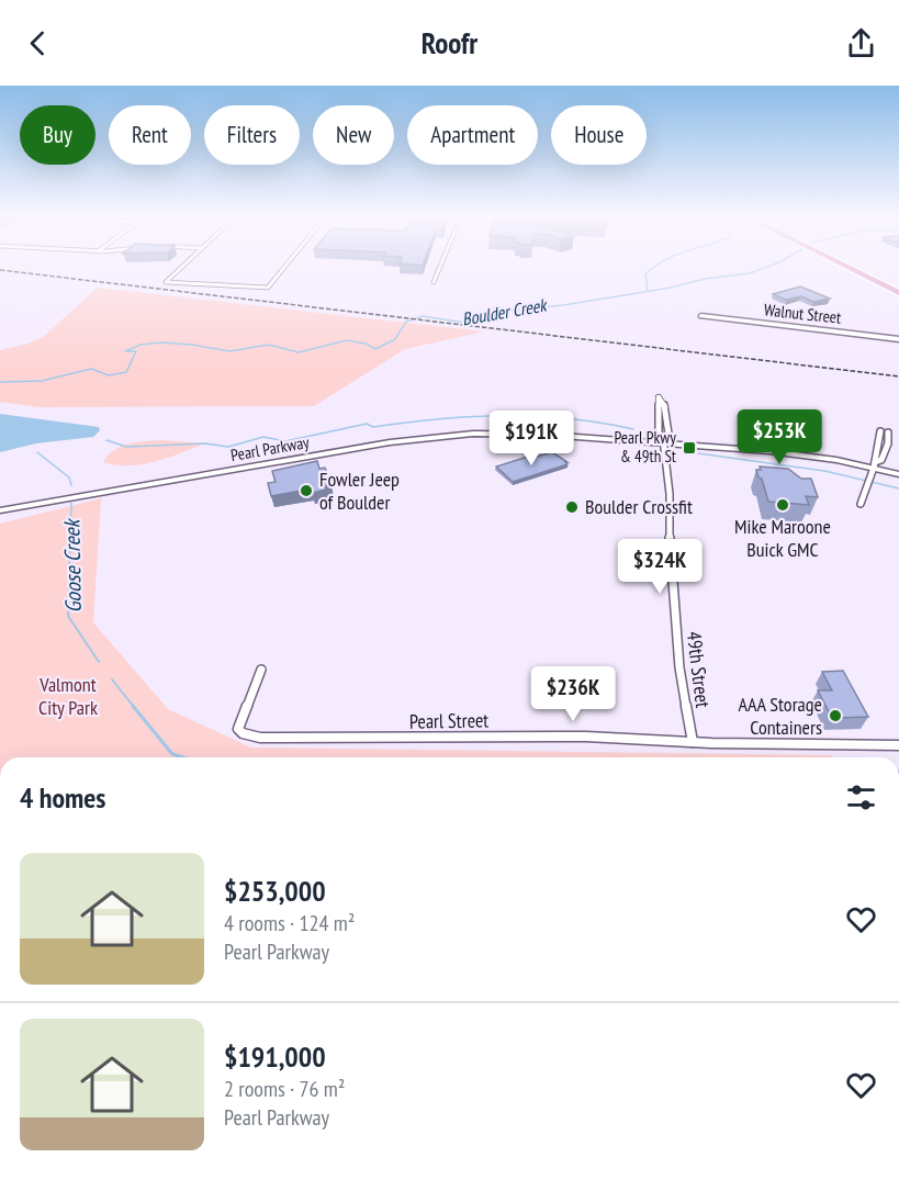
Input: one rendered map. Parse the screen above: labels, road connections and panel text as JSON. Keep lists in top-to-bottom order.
{
  "streets": {
    "main road": ["Walnut Street", "Pearl Parkway"],
    "street": ["49th Street", "Pearl Street"]
  },
  "crossings": [
    ["Pearl Parkway", "49th Street"],
    ["49th Street", "Pearl Street"]
  ],
  "water": ["Boulder Creek", "Goose Creek"],
  "parks": ["Valmont City Park"],
  "places": {
    "transit": ["Pearl Pkwy & 49th St"],
    "other": [
      "Fowler Jeep of Boulder",
      "Mike Maroone Buick GMC",
      "Boulder Crossfit",
      "AAA Storage Containers"
    ]
  },
  "page": {
    "header": "Roofr",
    "chip": [
      "Buy",
      "Rent",
      "Filters",
      "New",
      "Apartment",
      "House"
    ],
    "price": [
      "$253K",
      "$191K",
      "$324K",
      "$236K"
    ],
    "heading": "4 homes",
    "list": [
      {
        "name": "$253,000",
        "note": "4 rooms · 124 m² · Pearl Parkway"
      },
      {
        "name": "$191,000",
        "note": "2 rooms · 76 m² · Pearl Parkway"
      }
    ]
  }
}
